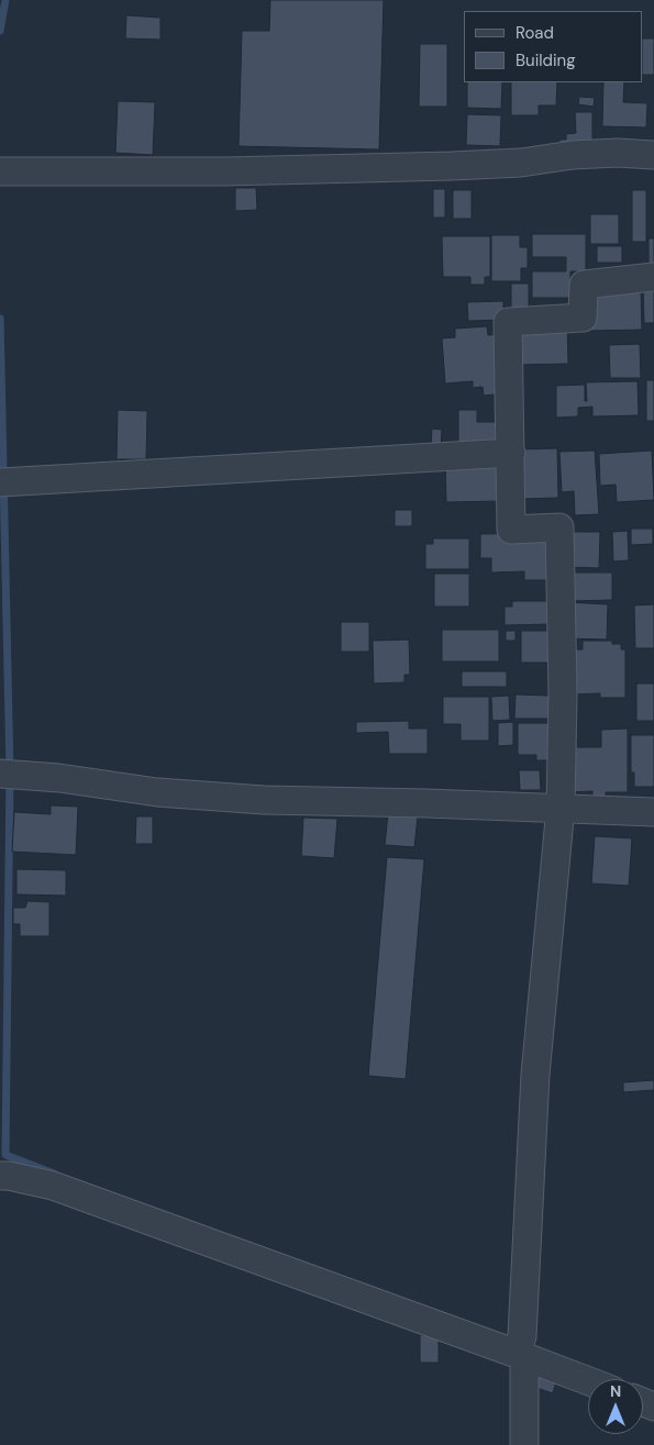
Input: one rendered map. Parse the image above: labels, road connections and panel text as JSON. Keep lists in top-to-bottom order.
{
  "legend": ["Road", "Building"],
  "north": "top"
}
